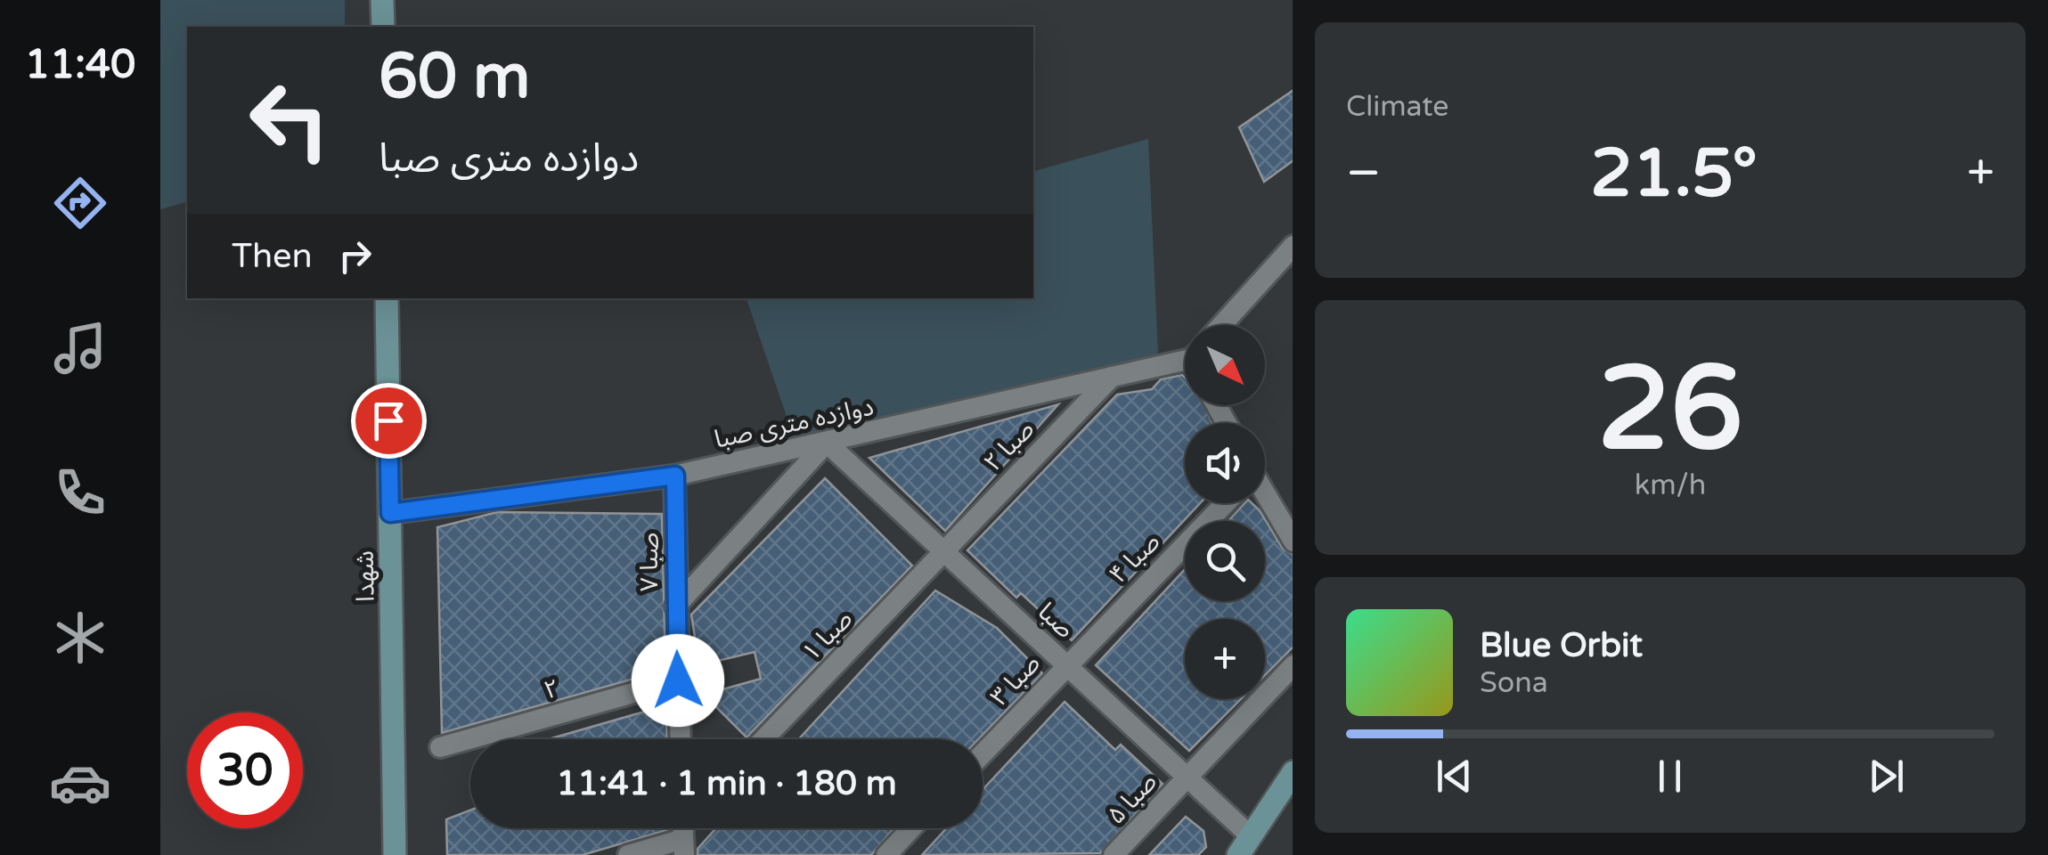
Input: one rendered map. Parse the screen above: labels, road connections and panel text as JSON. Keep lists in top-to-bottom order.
{
  "streets": {
    "main road": ["شهدا"],
    "street": [
      "دوازده متری صبا",
      "صبا ۲",
      "صبا ۴",
      "صبا ۷",
      "صبا",
      "صبا ۱",
      "صبا ۳",
      "۲",
      "صبا ۵"
    ]
  },
  "crossings": [
    ["دوازده متری صبا", "صبا ۲"],
    ["دوازده متری صبا", "صبا ۷"],
    ["دوازده متری صبا", "شهدا"],
    ["دوازده متری صبا", "صبا"],
    ["صبا ۲", "صبا"],
    ["صبا ۲", "صبا ۱"],
    ["صبا ۴", "صبا"],
    ["صبا ۴", "صبا ۳"],
    ["صبا ۷", "۲"],
    ["صبا", "صبا ۱"],
    ["صبا", "صبا ۳"],
    ["صبا", "صبا ۵"]
  ],
  "north": "bottom right",
  "page": {
    "tabs": "11:40",
    "tile": [
      "Climate",
      ["26", "km/h"]
    ],
    "turn": ["60 m", "دوازده متری صبا"],
    "heat": ["−", "21.5°", "+"],
    "then": "Then",
    "map_buttons": "+",
    "song": ["Blue Orbit", "Sona"],
    "limit": "30",
    "trip": "11:41 · 1 min · 180 m"
  }
}
